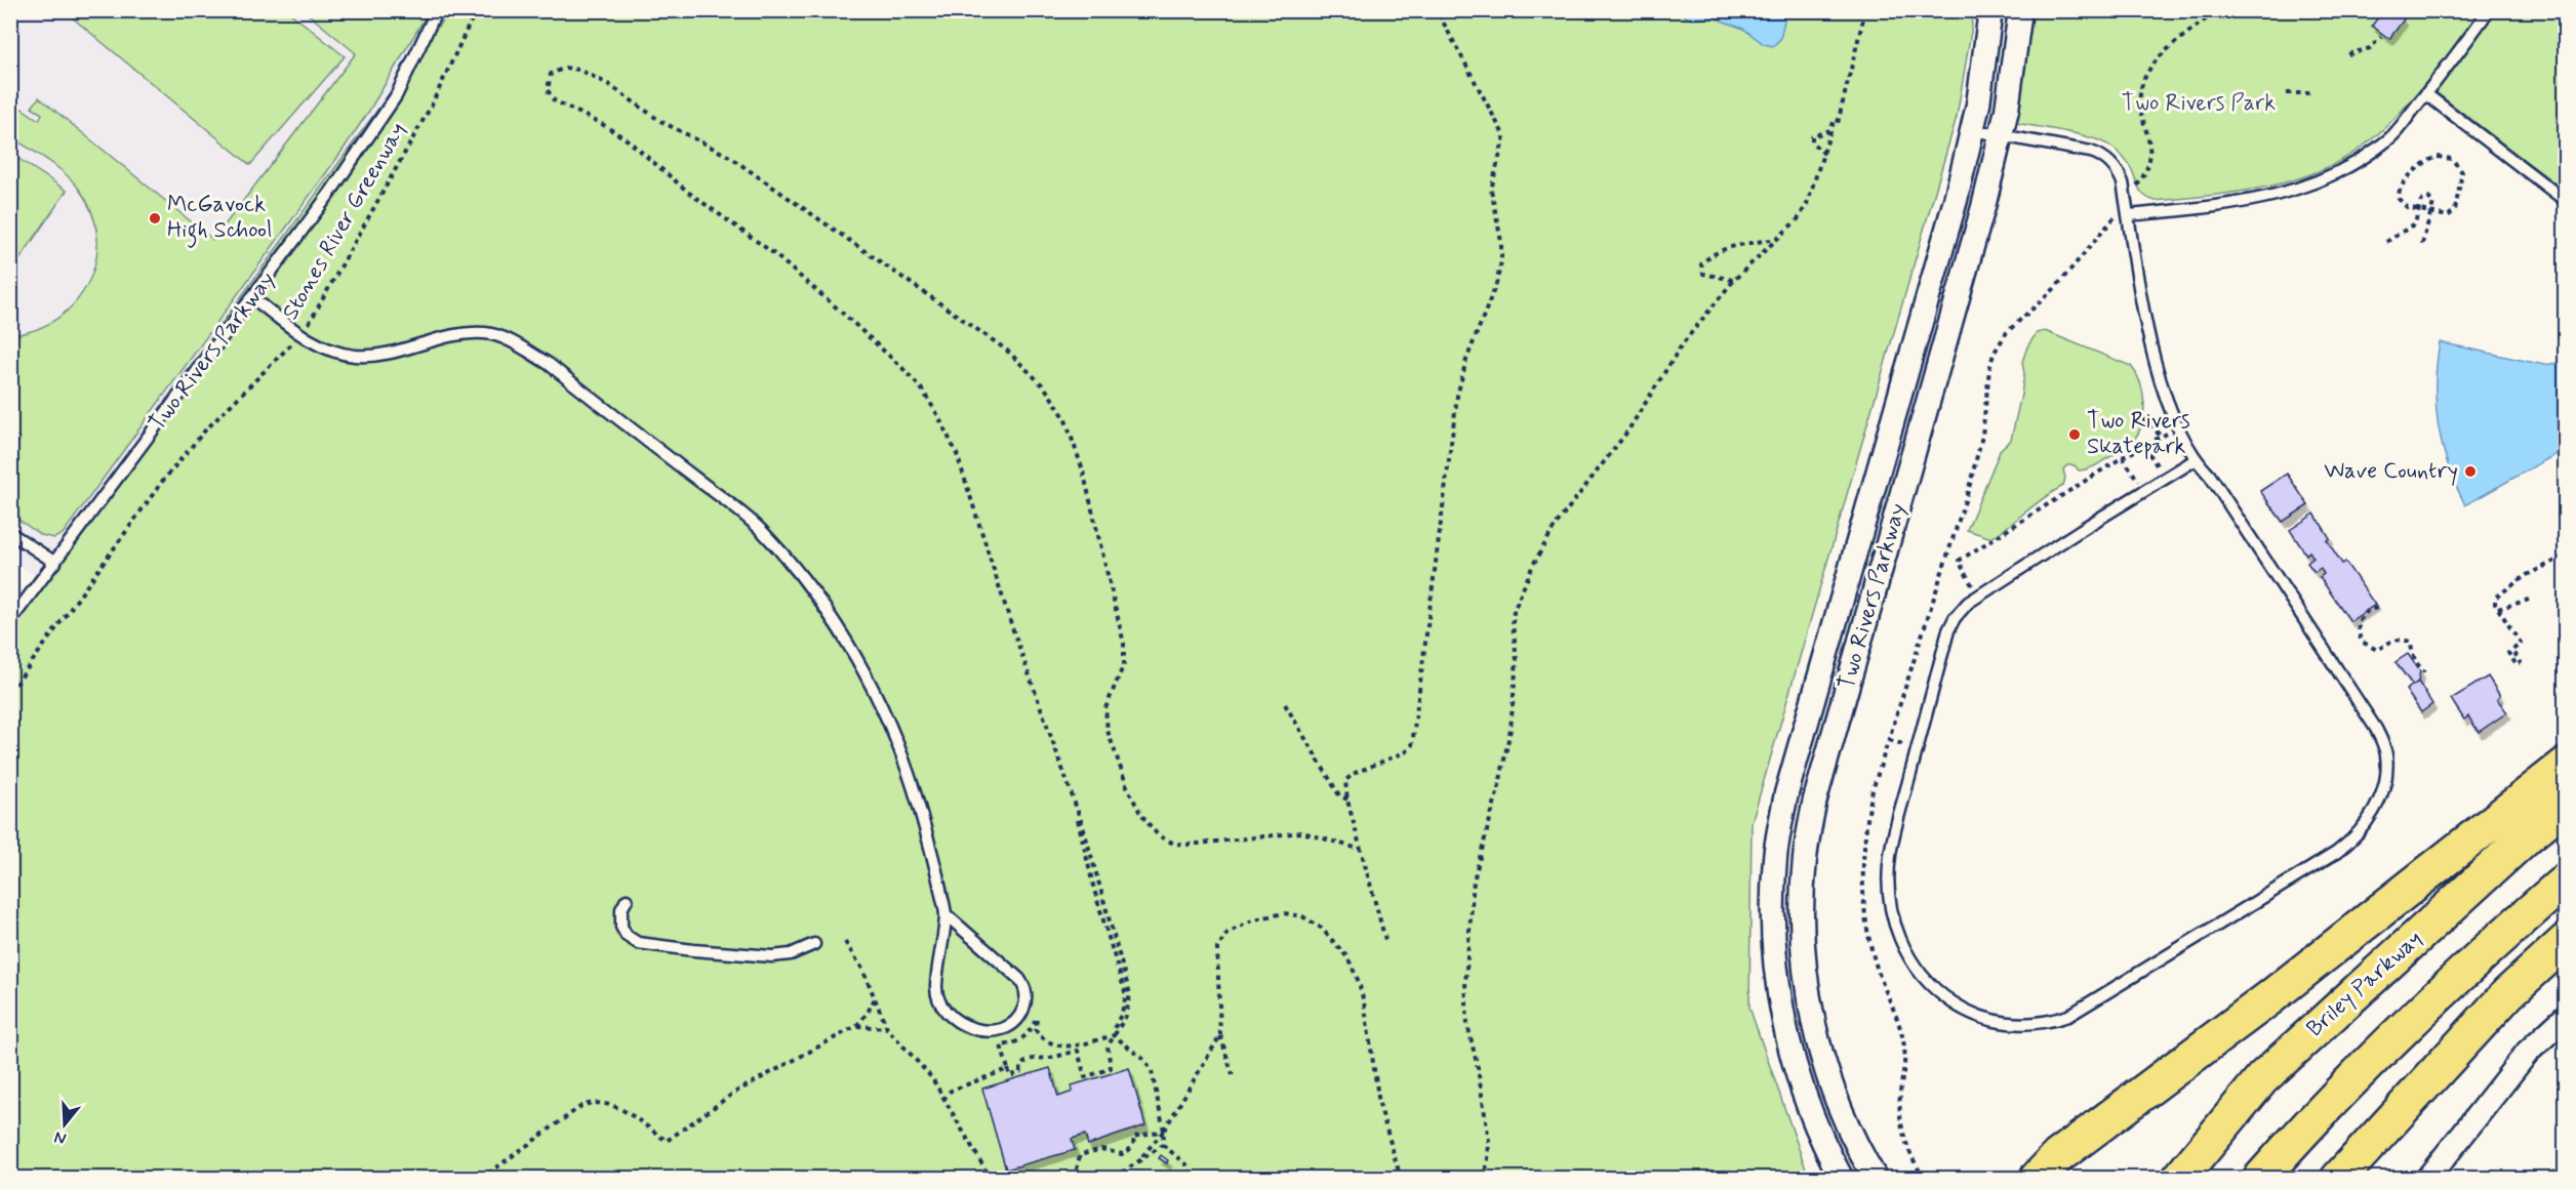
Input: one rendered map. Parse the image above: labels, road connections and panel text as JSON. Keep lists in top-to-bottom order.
{
  "streets": {
    "highway": ["Briley Parkway"],
    "street": ["Two Rivers Parkway"],
    "path": ["Stones River Greenway"]
  },
  "parks": ["Two Rivers Park"],
  "places": ["McGavock High School", "Two Rivers Skatepark", "Wave Country"],
  "north": "bottom"
}
